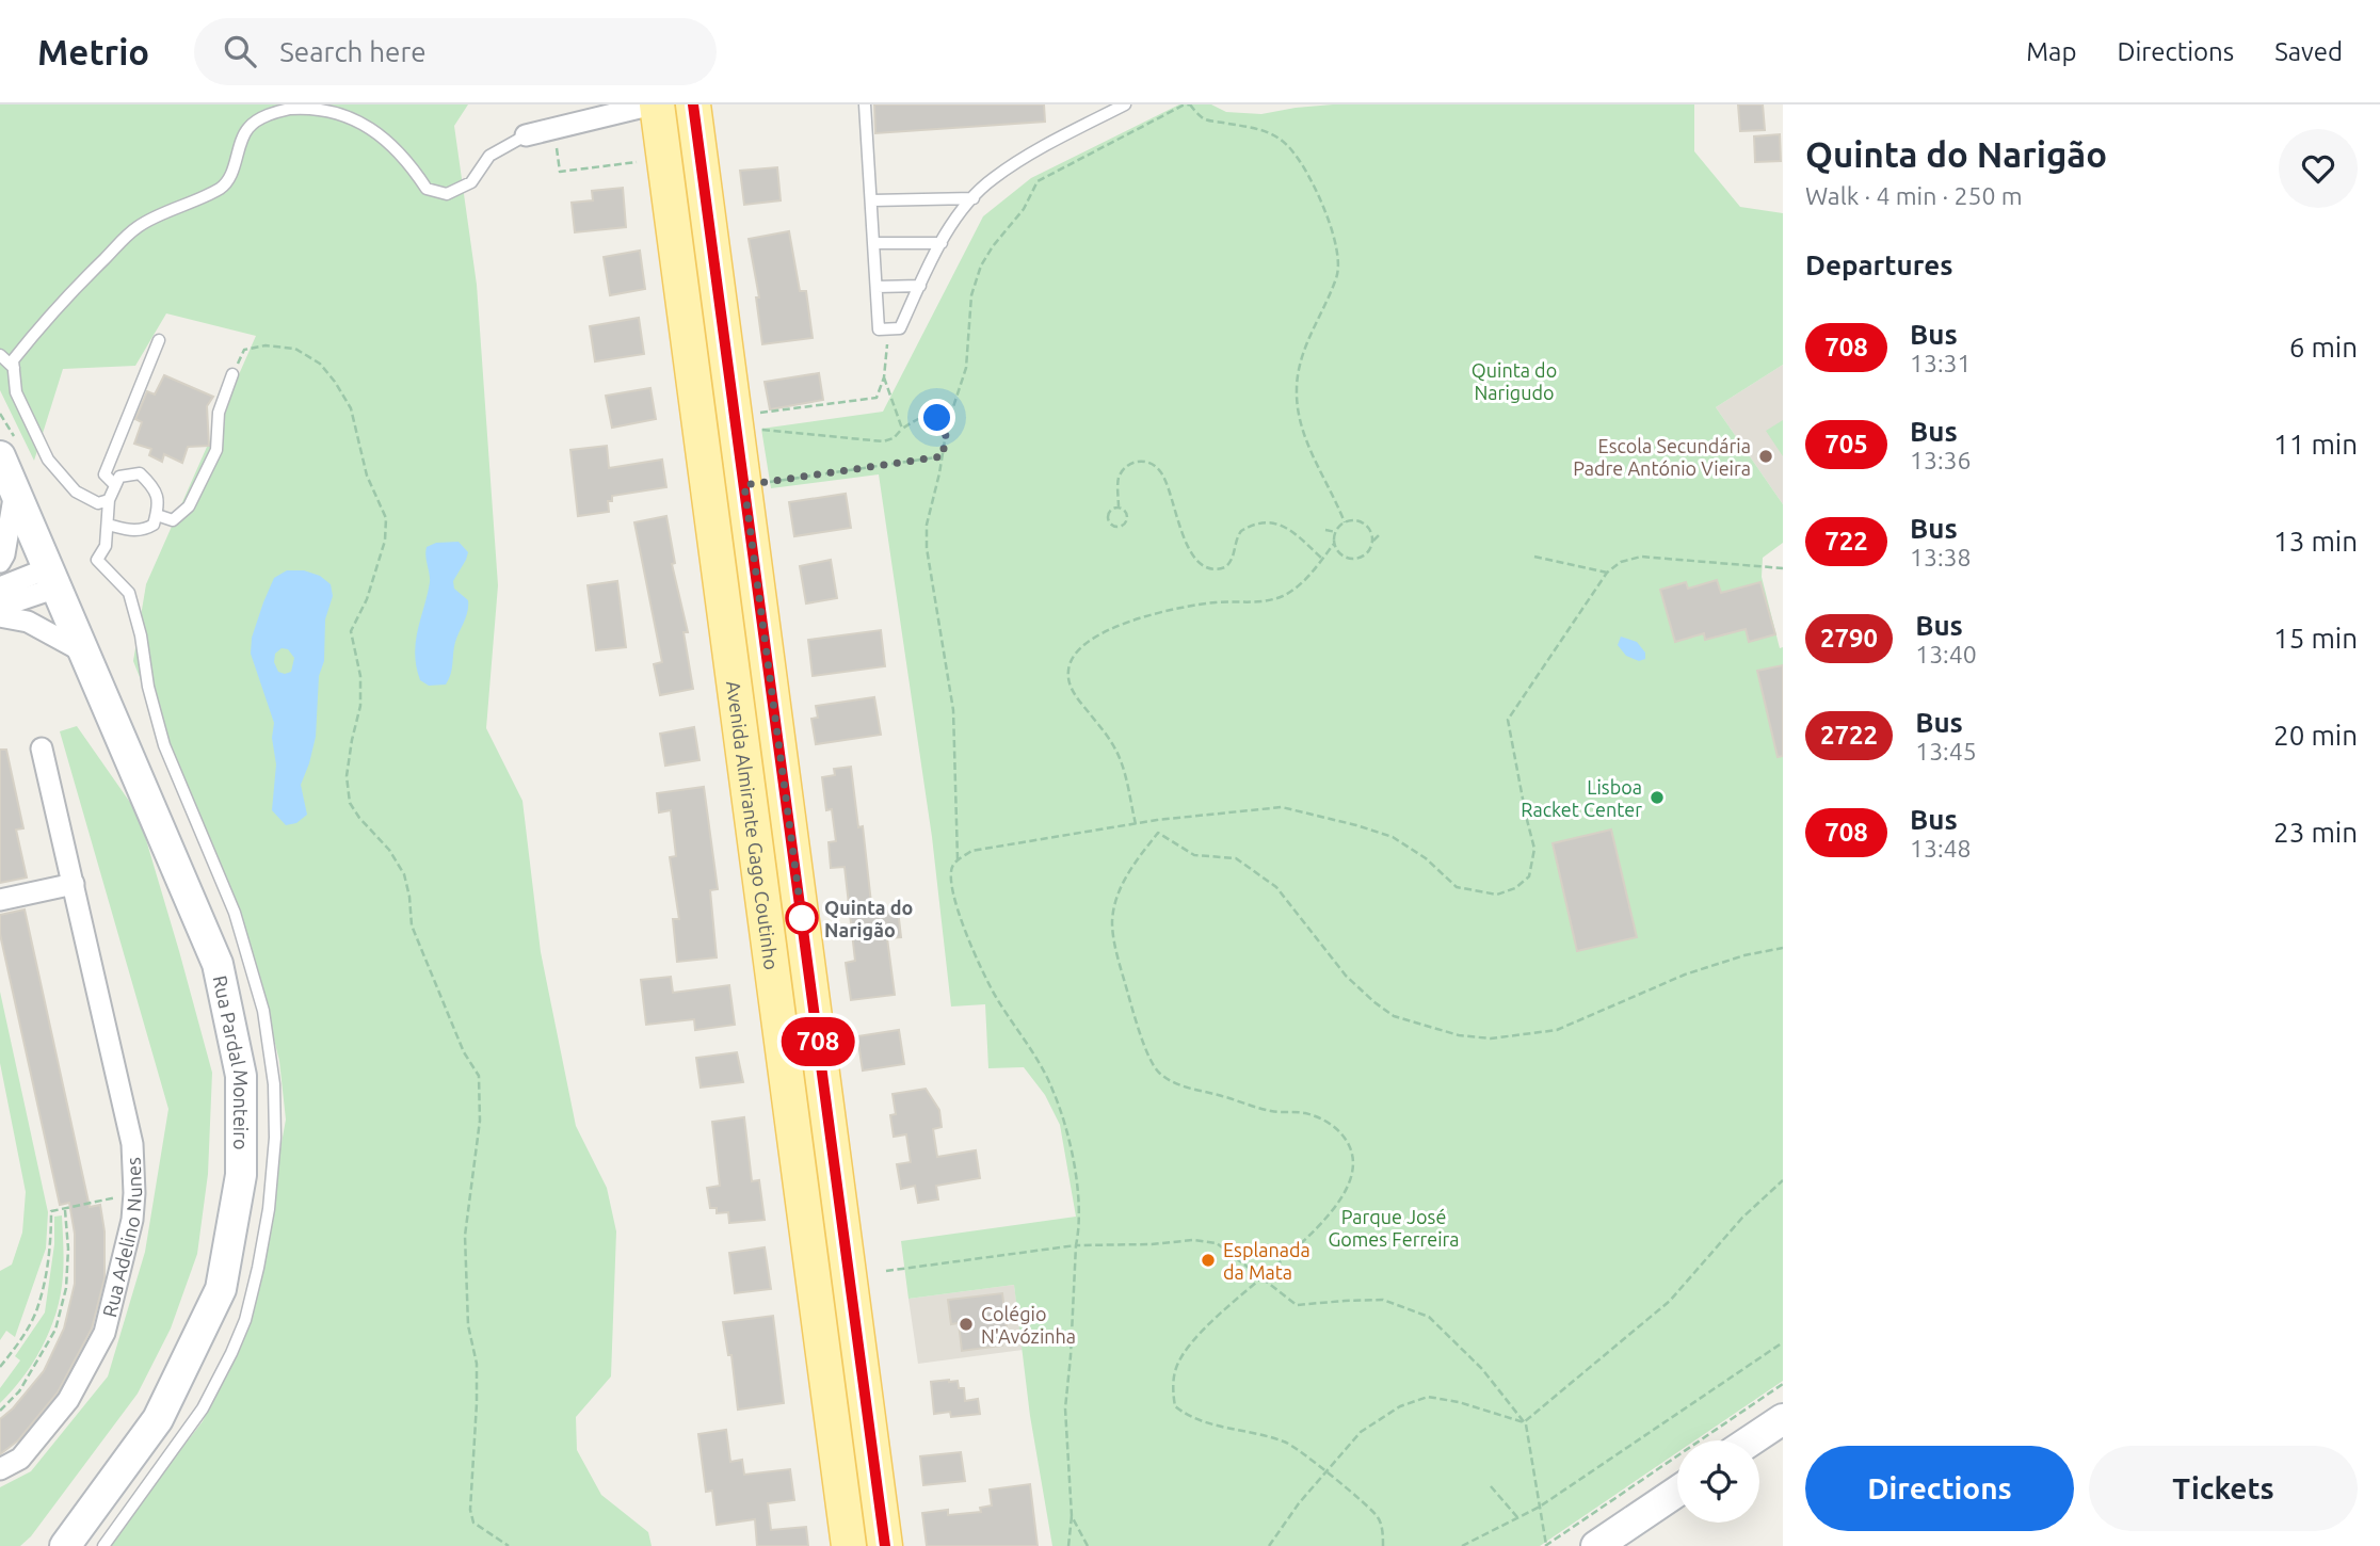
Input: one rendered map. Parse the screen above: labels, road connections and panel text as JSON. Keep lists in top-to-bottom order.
{
  "streets": {
    "main road": ["Avenida Almirante Gago Coutinho"],
    "street": ["Rua Pardal Monteiro", "Rua Adelino Nunes"]
  },
  "parks": ["Quinta do Narigudo", "Parque José Gomes Ferreira"],
  "places": [
    "Escola Secundária Padre António Vieira",
    "Lisboa Racket Center",
    "Quinta do Narigão",
    "Esplanada da Mata",
    "Colégio N'Avózinha"
  ],
  "lines": ["bus line 708"],
  "page": {
    "header": "Metrio",
    "search": "Search here",
    "nav": ["Map", "Directions", "Saved"],
    "on_map": "708",
    "heading": [
      ["Quinta do Narigão", "Walk · 4 min · 250 m"],
      "Departures"
    ],
    "list": [
      {
        "mark": "708",
        "name": "Bus",
        "note": "13:31",
        "value": "6 min"
      },
      {
        "mark": "705",
        "name": "Bus",
        "note": "13:36",
        "value": "11 min"
      },
      {
        "mark": "722",
        "name": "Bus",
        "note": "13:38",
        "value": "13 min"
      },
      {
        "mark": "2790",
        "name": "Bus",
        "note": "13:40",
        "value": "15 min"
      },
      {
        "mark": "2722",
        "name": "Bus",
        "note": "13:45",
        "value": "20 min"
      },
      {
        "mark": "708",
        "name": "Bus",
        "note": "13:48",
        "value": "23 min"
      }
    ],
    "buttons": ["Directions", "Tickets"]
  }
}
